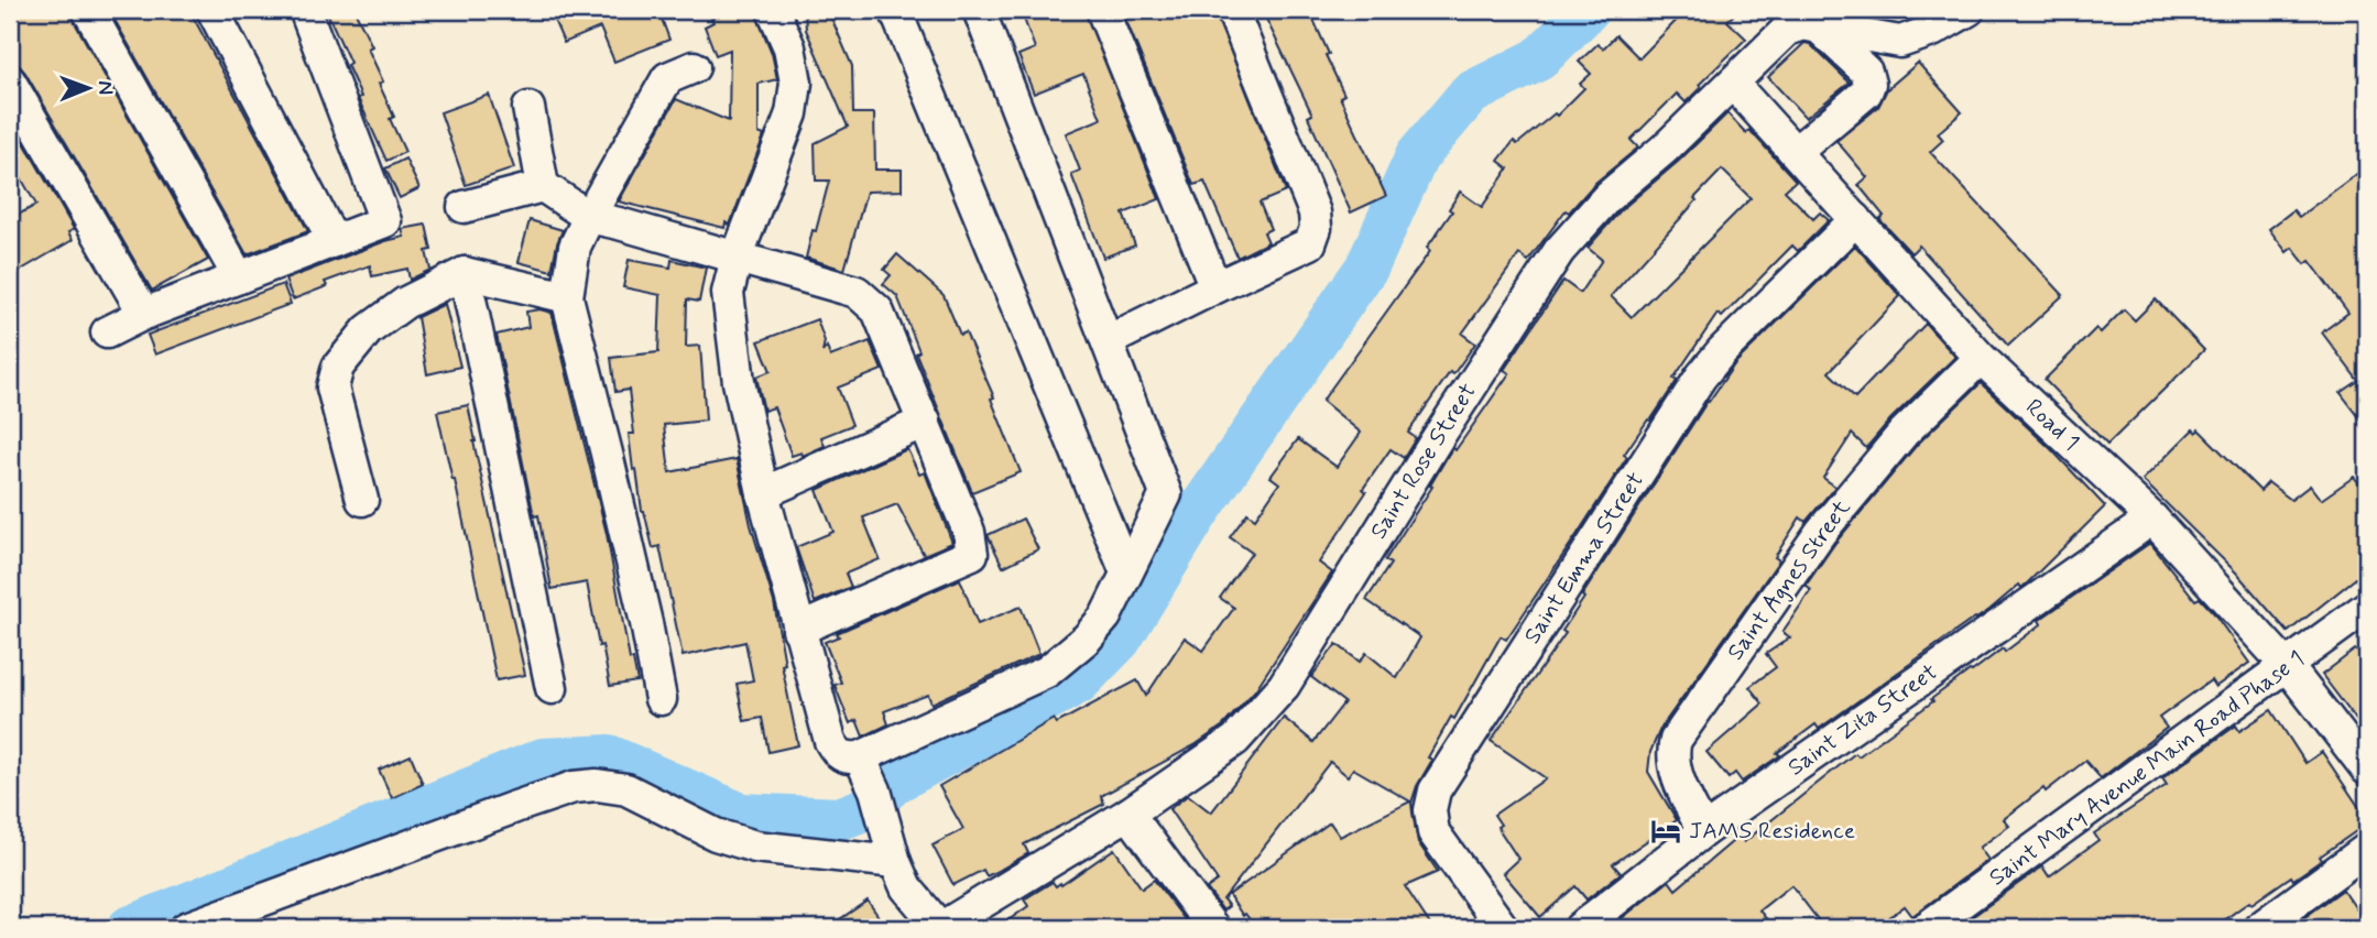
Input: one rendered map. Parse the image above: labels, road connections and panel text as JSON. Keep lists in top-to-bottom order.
{
  "streets": {
    "street": [
      "Road 1",
      "Saint Rose Street",
      "Saint Emma Street",
      "Saint Agnes Street",
      "Saint Zita Street",
      "Saint Mary Avenue Main Road Phase 1"
    ]
  },
  "crossings": [
    ["Road 1", "Saint Rose Street"],
    ["Road 1", "Saint Emma Street"],
    ["Road 1", "Saint Agnes Street"],
    ["Road 1", "Saint Zita Street"],
    ["Road 1", "Saint Mary Avenue Main Road Phase 1"],
    ["Saint Agnes Street", "Saint Zita Street"]
  ],
  "places": {
    "hotel": ["JAMS Residence"]
  },
  "north": "right"
}
